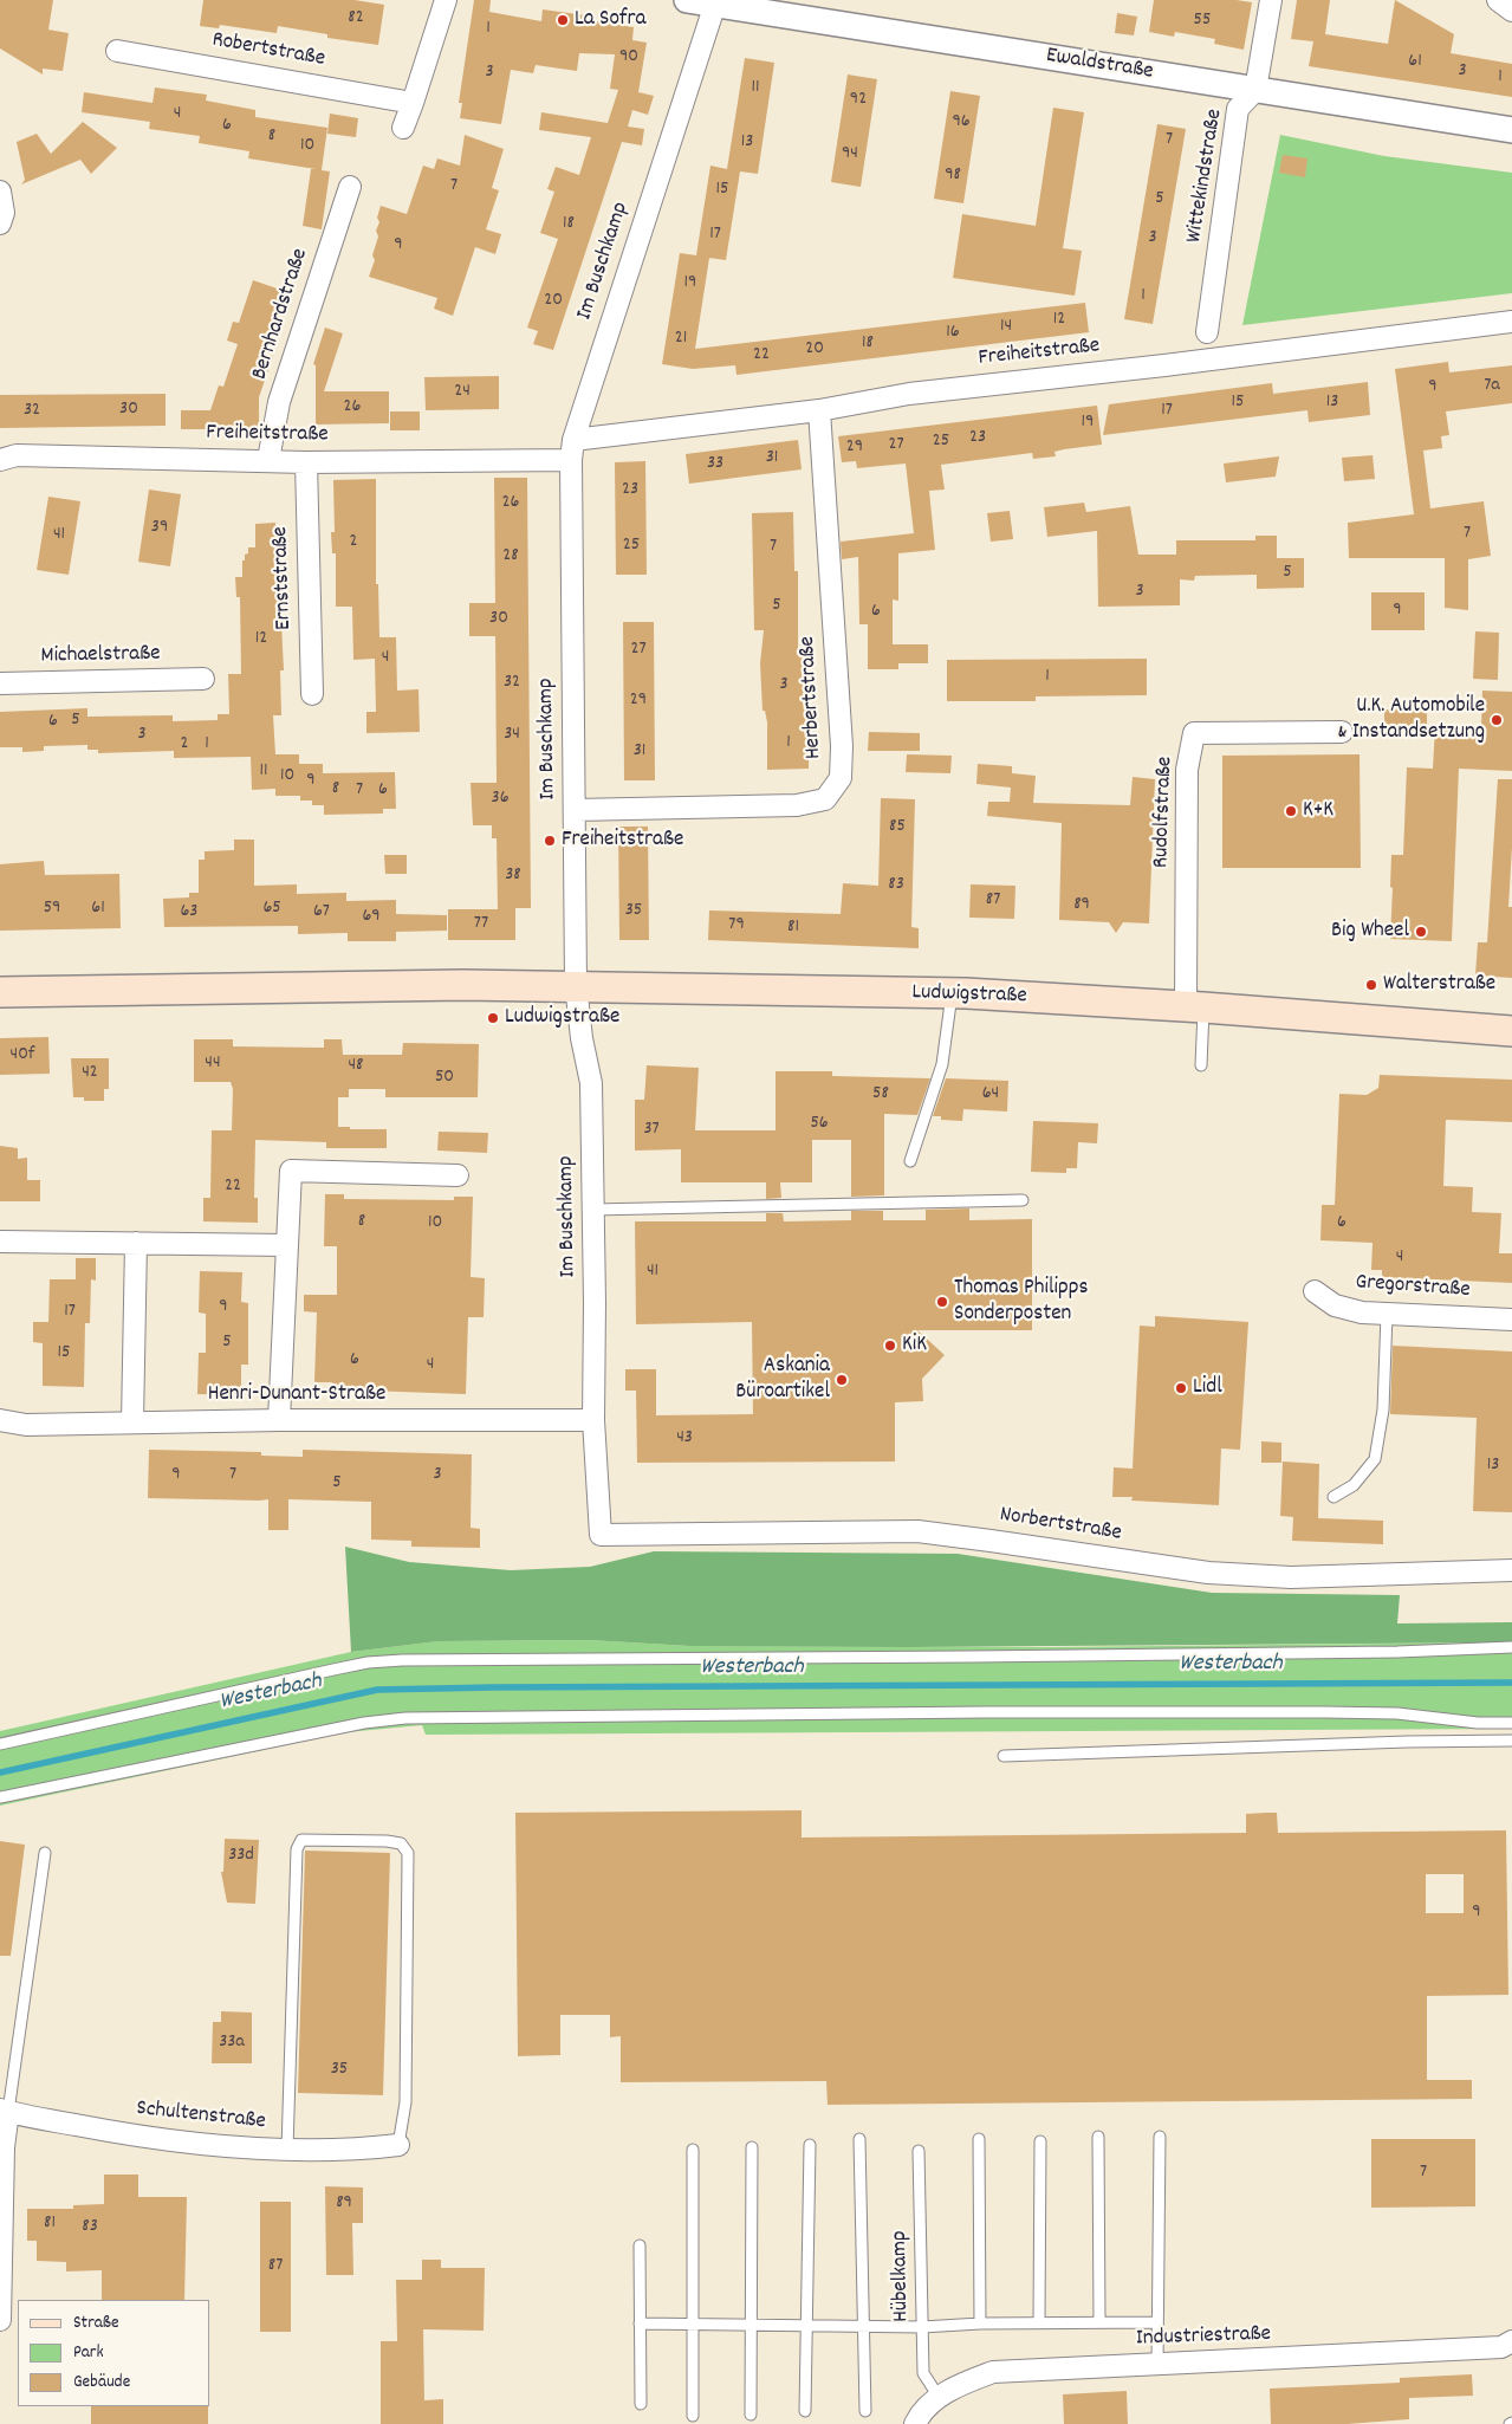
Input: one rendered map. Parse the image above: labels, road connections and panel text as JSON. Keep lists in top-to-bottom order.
{
  "streets": {
    "main road": ["Ludwigstraße"],
    "street": [
      "Robertstraße",
      "Ewaldstraße",
      "Wittekindstraße",
      "Im Buschkamp",
      "Bernhardstraße",
      "Freiheitstraße",
      "Ernststraße",
      "Michaelstraße",
      "Herbertstraße",
      "Rudolfstraße",
      "Gregorstraße",
      "Henri-Dunant-Straße",
      "Norbertstraße",
      "Schultenstraße",
      "Industriestraße"
    ],
    "lane": ["Hübelkamp"]
  },
  "crossings": [
    ["Ewaldstraße", "Wittekindstraße"],
    ["Ewaldstraße", "Im Buschkamp"],
    ["Im Buschkamp", "Freiheitstraße"],
    ["Im Buschkamp", "Herbertstraße"],
    ["Im Buschkamp", "Ludwigstraße"],
    ["Im Buschkamp", "Henri-Dunant-Straße"],
    ["Im Buschkamp", "Norbertstraße"],
    ["Bernhardstraße", "Freiheitstraße"],
    ["Freiheitstraße", "Ernststraße"],
    ["Freiheitstraße", "Herbertstraße"],
    ["Rudolfstraße", "Ludwigstraße"],
    ["Hübelkamp", "Industriestraße"]
  ],
  "water": ["Westerbach"],
  "places": [
    "La Sofra",
    "U.K. Automobile & Instandsetzung",
    "K+K",
    "Freiheitstraße",
    "Big Wheel",
    "Walterstraße",
    "Ludwigstraße",
    "Thomas Philipps Sonderposten",
    "KiK",
    "Askania Büroartikel",
    "Lidl"
  ],
  "house_numbers": [
    "82",
    "55",
    "1",
    "90",
    "61",
    "3",
    "3",
    "1",
    "11",
    "92",
    "4",
    "96",
    "6",
    "8",
    "7",
    "13",
    "10",
    "94",
    "98",
    "7",
    "15",
    "5",
    "18",
    "17",
    "3",
    "9",
    "19",
    "1",
    "20",
    "12",
    "14",
    "16",
    "21",
    "18",
    "20",
    "22",
    "7a",
    "9",
    "24",
    "15",
    "13",
    "26",
    "30",
    "32",
    "17",
    "19",
    "23",
    "25",
    "27",
    "29",
    "31",
    "33",
    "23",
    "26",
    "39",
    "7",
    "41",
    "2",
    "25",
    "7",
    "28",
    "5",
    "3",
    "5",
    "9",
    "6",
    "30",
    "12",
    "27",
    "4",
    "1",
    "32",
    "3",
    "29",
    "5",
    "6",
    "3",
    "34",
    "1",
    "2",
    "1",
    "31",
    "11",
    "10",
    "9",
    "8",
    "7",
    "6",
    "36",
    "85",
    "38",
    "83",
    "87",
    "89",
    "59",
    "61",
    "65",
    "35",
    "63",
    "67",
    "69",
    "77",
    "79",
    "81",
    "40f",
    "44",
    "48",
    "42",
    "50",
    "58",
    "64",
    "56",
    "37",
    "22",
    "8",
    "10",
    "6",
    "4",
    "41",
    "9",
    "17",
    "5",
    "15",
    "6",
    "4",
    "43",
    "13",
    "9",
    "7",
    "3",
    "5",
    "33d",
    "9",
    "33a",
    "35",
    "7",
    "89",
    "81",
    "83",
    "87"
  ],
  "legend": ["Straße", "Park", "Gebäude"]
}
